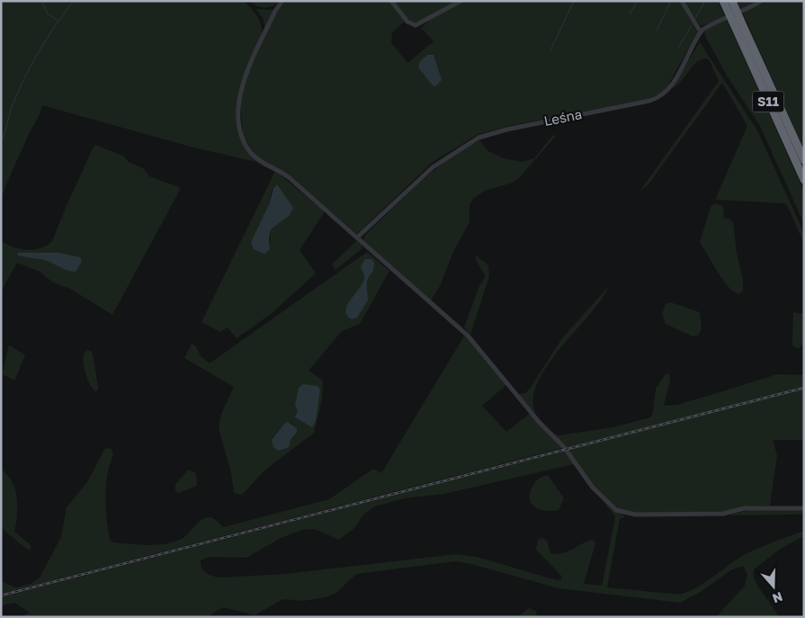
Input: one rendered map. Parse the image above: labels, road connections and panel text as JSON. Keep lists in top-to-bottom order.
{
  "streets": {
    "highway": ["S11"],
    "street": ["Leśna"]
  },
  "north": "bottom"
}
